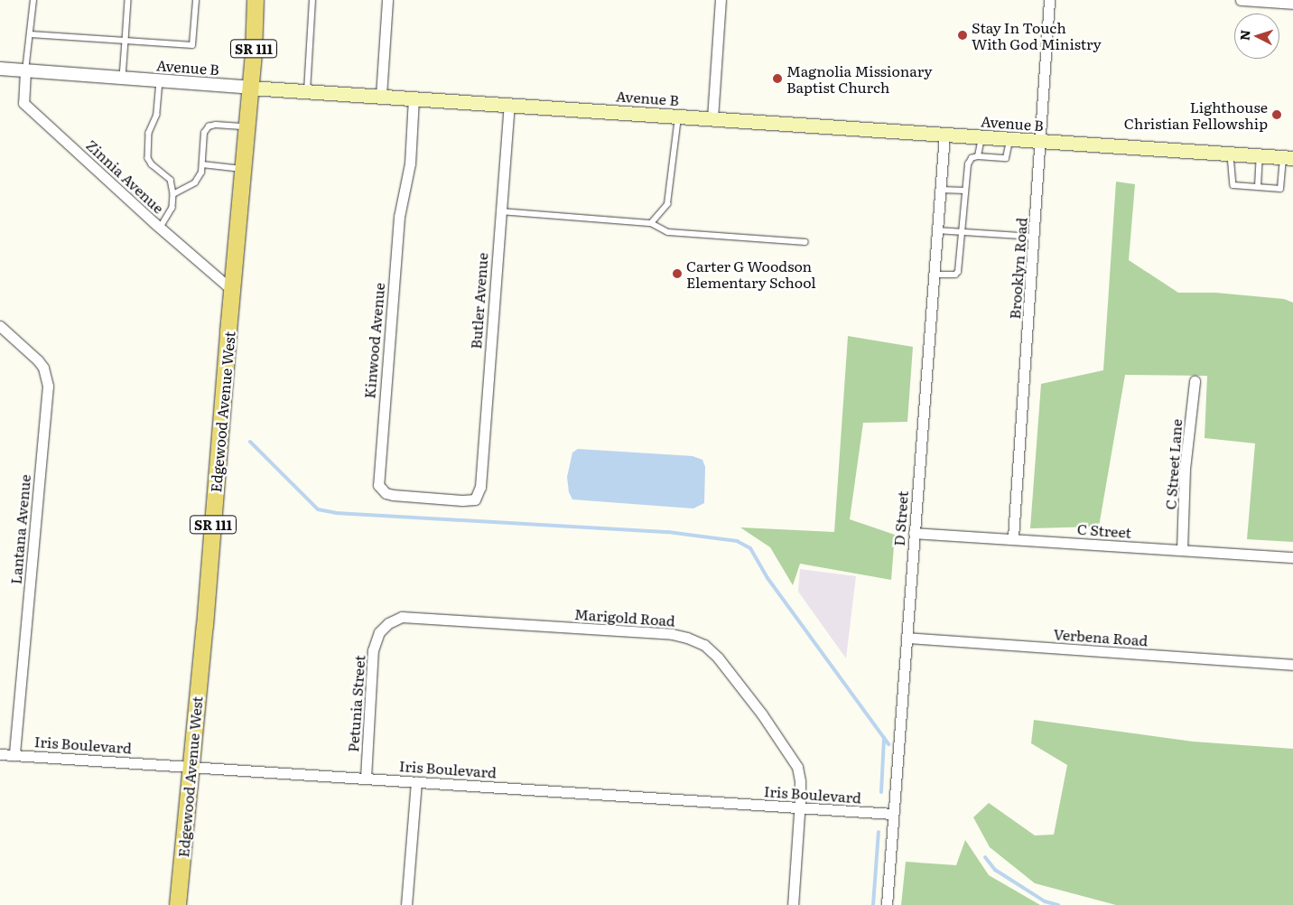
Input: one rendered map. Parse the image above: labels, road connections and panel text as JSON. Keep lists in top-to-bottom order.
{
  "streets": {
    "main road": ["SR 111", "Avenue B", "Edgewood Avenue West"],
    "street": [
      "Zinnia Avenue",
      "Brooklyn Road",
      "Butler Avenue",
      "Kinwood Avenue",
      "C Street Lane",
      "D Street",
      "Lantana Avenue",
      "C Street",
      "Marigold Road",
      "Verbena Road",
      "Petunia Street",
      "Iris Boulevard"
    ]
  },
  "crossings": [
    ["Avenue B", "Zinnia Avenue"],
    ["Avenue B", "Brooklyn Road"],
    ["Avenue B", "Butler Avenue"],
    ["Avenue B", "Kinwood Avenue"],
    ["Avenue B", "Edgewood Avenue West"],
    ["Avenue B", "D Street"],
    ["Zinnia Avenue", "Edgewood Avenue West"],
    ["Brooklyn Road", "C Street"],
    ["Butler Avenue", "Kinwood Avenue"],
    ["Edgewood Avenue West", "Iris Boulevard"],
    ["C Street Lane", "C Street"],
    ["D Street", "C Street"],
    ["D Street", "Verbena Road"],
    ["D Street", "Iris Boulevard"],
    ["Lantana Avenue", "Iris Boulevard"],
    ["Marigold Road", "Petunia Street"],
    ["Marigold Road", "Iris Boulevard"],
    ["Petunia Street", "Iris Boulevard"]
  ],
  "places": [
    "Stay In Touch With God Ministry",
    "Magnolia Missionary Baptist Church",
    "Lighthouse Christian Fellowship",
    "Carter G Woodson Elementary School"
  ],
  "north": "left"
}
